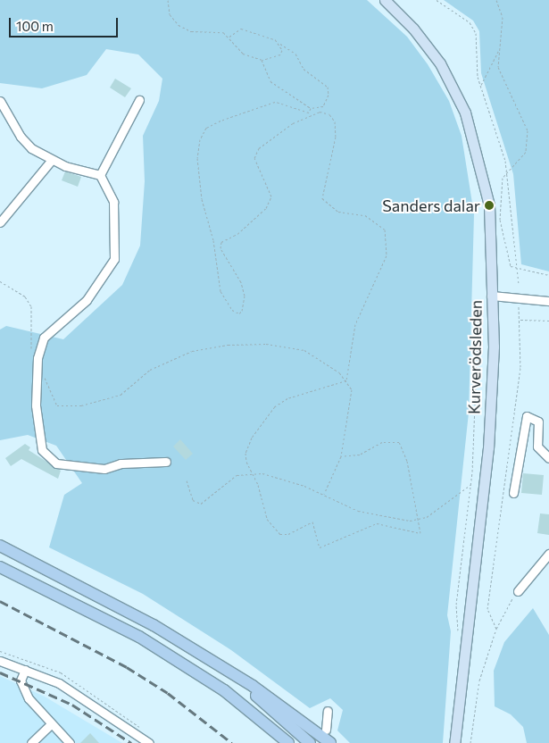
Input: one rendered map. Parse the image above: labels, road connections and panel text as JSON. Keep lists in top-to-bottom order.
{
  "streets": {
    "main road": ["Kurverödsleden"]
  },
  "places": ["Sanders dalar"],
  "scale_bar": "100 m"
}
